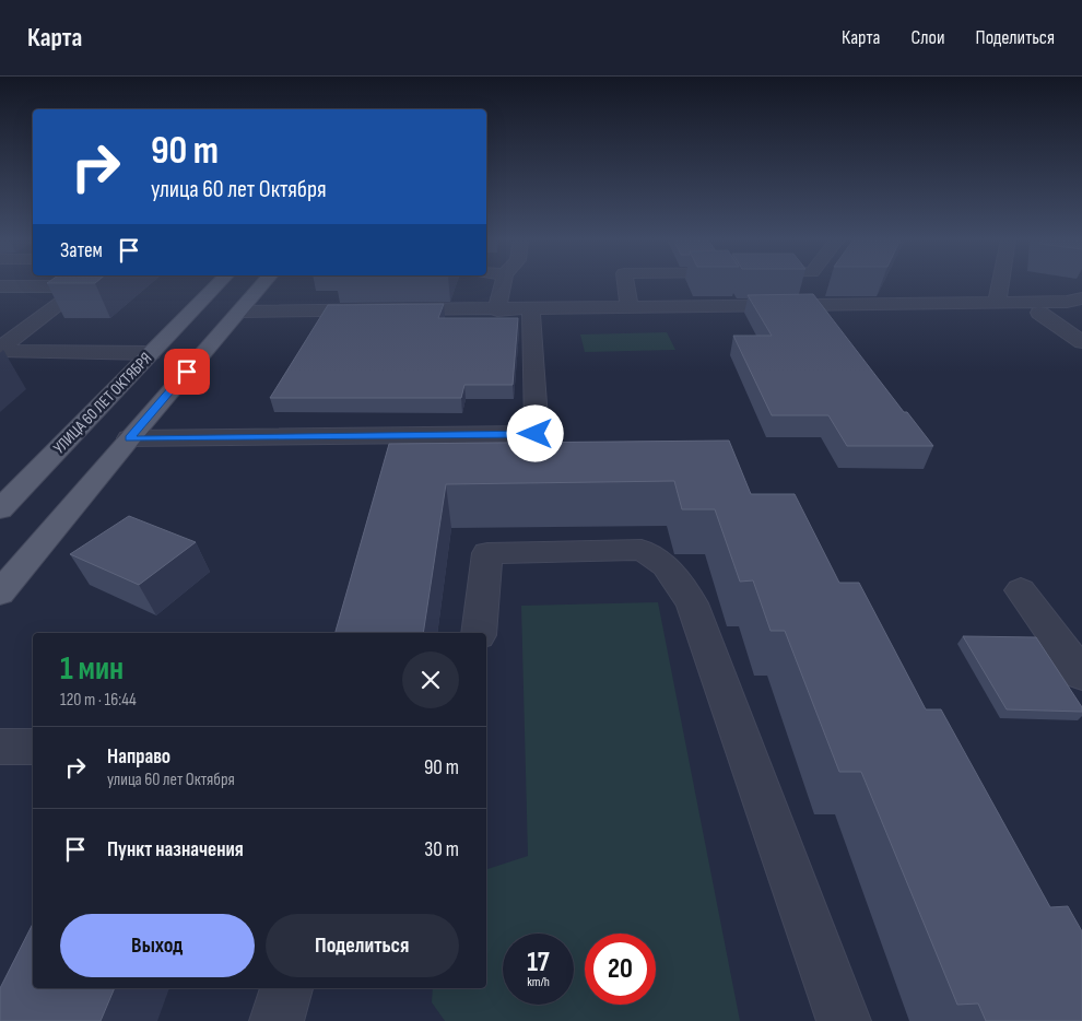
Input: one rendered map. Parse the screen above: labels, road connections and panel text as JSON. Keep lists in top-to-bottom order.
{
  "streets": {
    "main road": ["УЛИЦА 60 ЛЕТ ОКТЯБРЯ"]
  },
  "page": {
    "header": "Карта",
    "nav": ["Карта", "Слои", "Поделиться"],
    "turn": ["90 m", "улица 60 лет Октября"],
    "then": "Затем",
    "heading": ["1 мин", "120 m · 16:44"],
    "list": [
      {
        "name": "Направо",
        "note": "улица 60 лет Октября",
        "value": "90 m"
      },
      {
        "name": "Пункт назначения",
        "value": "30 m"
      }
    ],
    "buttons": ["Выход", "Поделиться"],
    "speed": "17 km/h",
    "limit": "20"
  }
}
